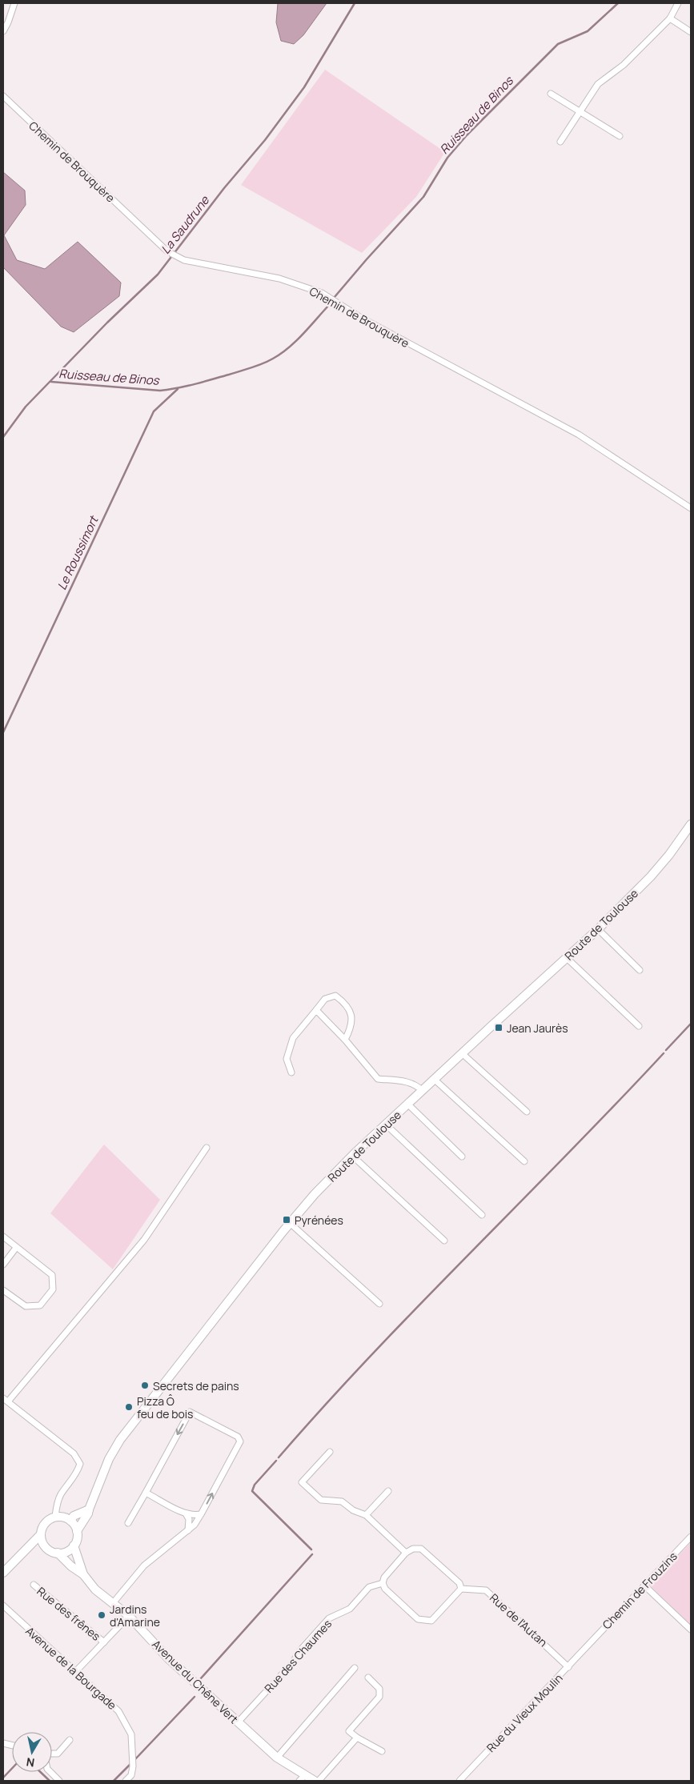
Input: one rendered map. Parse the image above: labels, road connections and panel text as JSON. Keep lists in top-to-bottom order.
{
  "streets": {
    "main road": ["Route de Toulouse", "Avenue du Chêne Vert"],
    "street": [
      "Chemin de Brouquère",
      "Chemin de Frouzins",
      "Rue des frênes",
      "Rue de l'Autan",
      "Rue des Chaumes",
      "Avenue de la Bourgade",
      "Rue du Vieux Moulin"
    ]
  },
  "crossings": [
    ["Route de Toulouse", "Avenue du Chêne Vert"],
    ["Chemin de Frouzins", "Rue du Vieux Moulin"],
    ["Rue des frênes", "Avenue de la Bourgade"],
    ["Rue des frênes", "Avenue du Chêne Vert"],
    ["Rue de l'Autan", "Rue des Chaumes"],
    ["Rue de l'Autan", "Rue du Vieux Moulin"],
    ["Rue des Chaumes", "Avenue du Chêne Vert"]
  ],
  "water": ["Ruisseau de Binos", "La Saudrune", "Le Roussimort"],
  "places": {
    "transit": ["Jean Jaurès", "Pyrénées"],
    "other": ["Secrets de pains", "Pizza Ô feu de bois", "Jardins d'Amarine"]
  },
  "north": "bottom"
}
